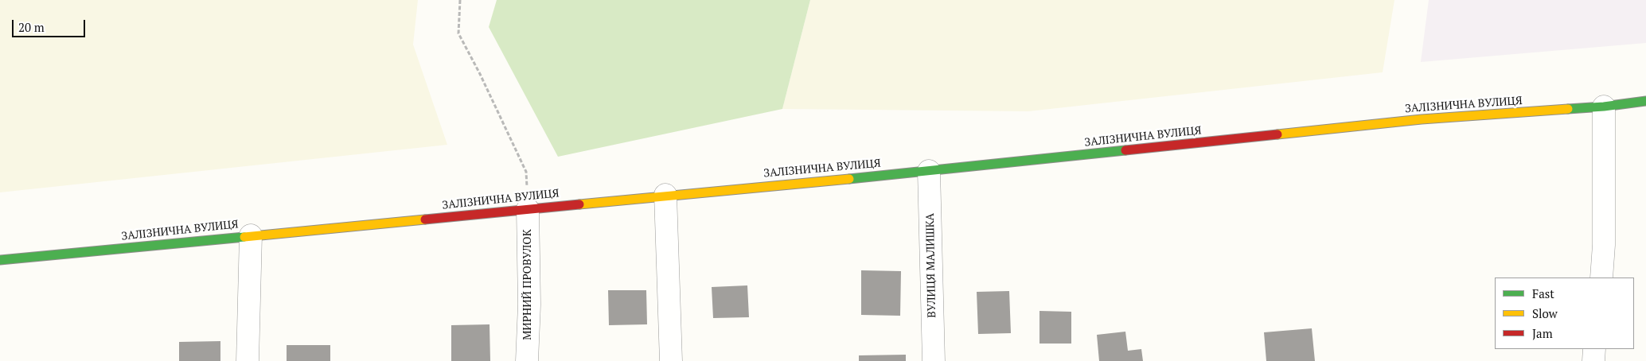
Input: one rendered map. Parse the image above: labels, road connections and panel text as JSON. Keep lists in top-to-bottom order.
{
  "streets": {
    "street": ["ЗАЛІЗНИЧНА ВУЛИЦЯ", "ВУЛИЦЯ МАЛИШКА", "МИРНИЙ ПРОВУЛОК"]
  },
  "crossings": [
    ["ЗАЛІЗНИЧНА ВУЛИЦЯ", "ВУЛИЦЯ МАЛИШКА"],
    ["ЗАЛІЗНИЧНА ВУЛИЦЯ", "МИРНИЙ ПРОВУЛОК"]
  ],
  "legend": ["Fast", "Slow", "Jam"],
  "scale_bar": "20 m"
}
